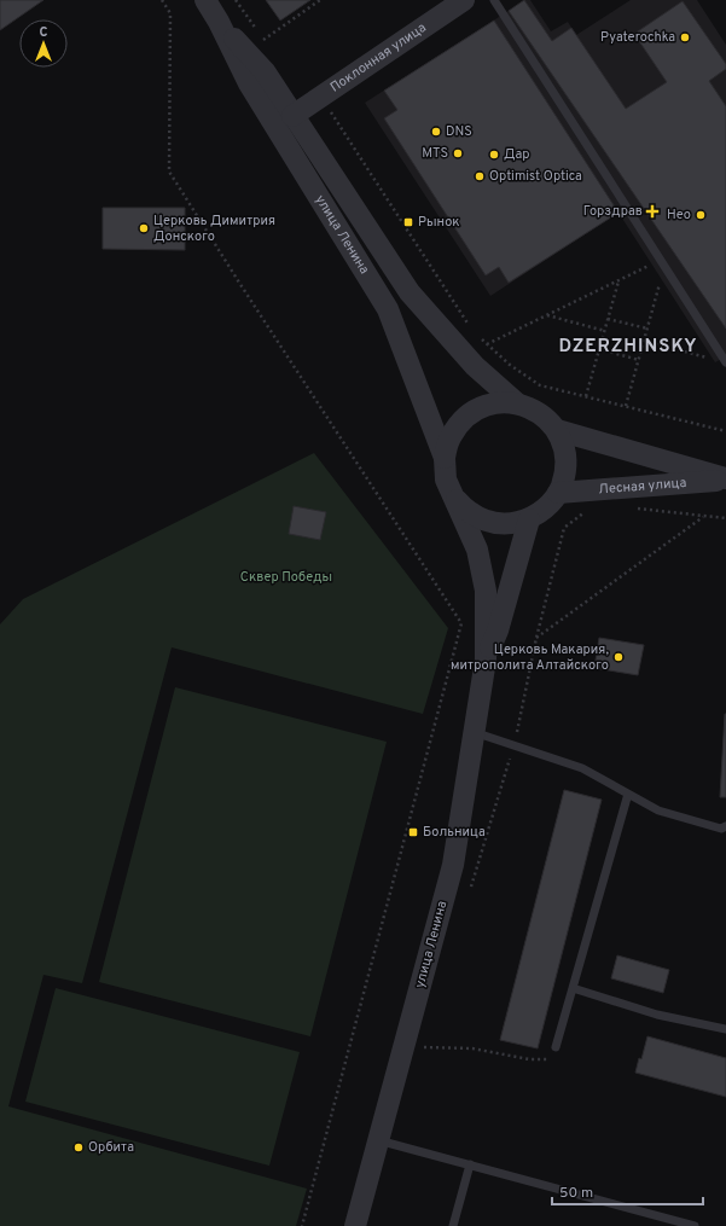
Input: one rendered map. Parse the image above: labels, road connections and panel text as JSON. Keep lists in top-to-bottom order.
{
  "streets": {
    "street": ["Поклонная улица", "улица Ленина", "Лесная улица"]
  },
  "crossings": [
    ["Поклонная улица", "улица Ленина"],
    ["улица Ленина", "Лесная улица"]
  ],
  "districts": ["DZERZHINSKY"],
  "parks": ["Сквер Победы"],
  "places": {
    "other": [
      "Pyaterochka",
      "DNS",
      "MTS",
      "Дар",
      "Optimist Optica",
      "Нео",
      "Церковь Димитрия Донского",
      "Церковь Макария, митрополита Алтайского",
      "Орбита"
    ],
    "health": ["Горздрав"],
    "transit": ["Рынок", "Больница"]
  },
  "scale_bar": "50 m",
  "north": "top"
}
